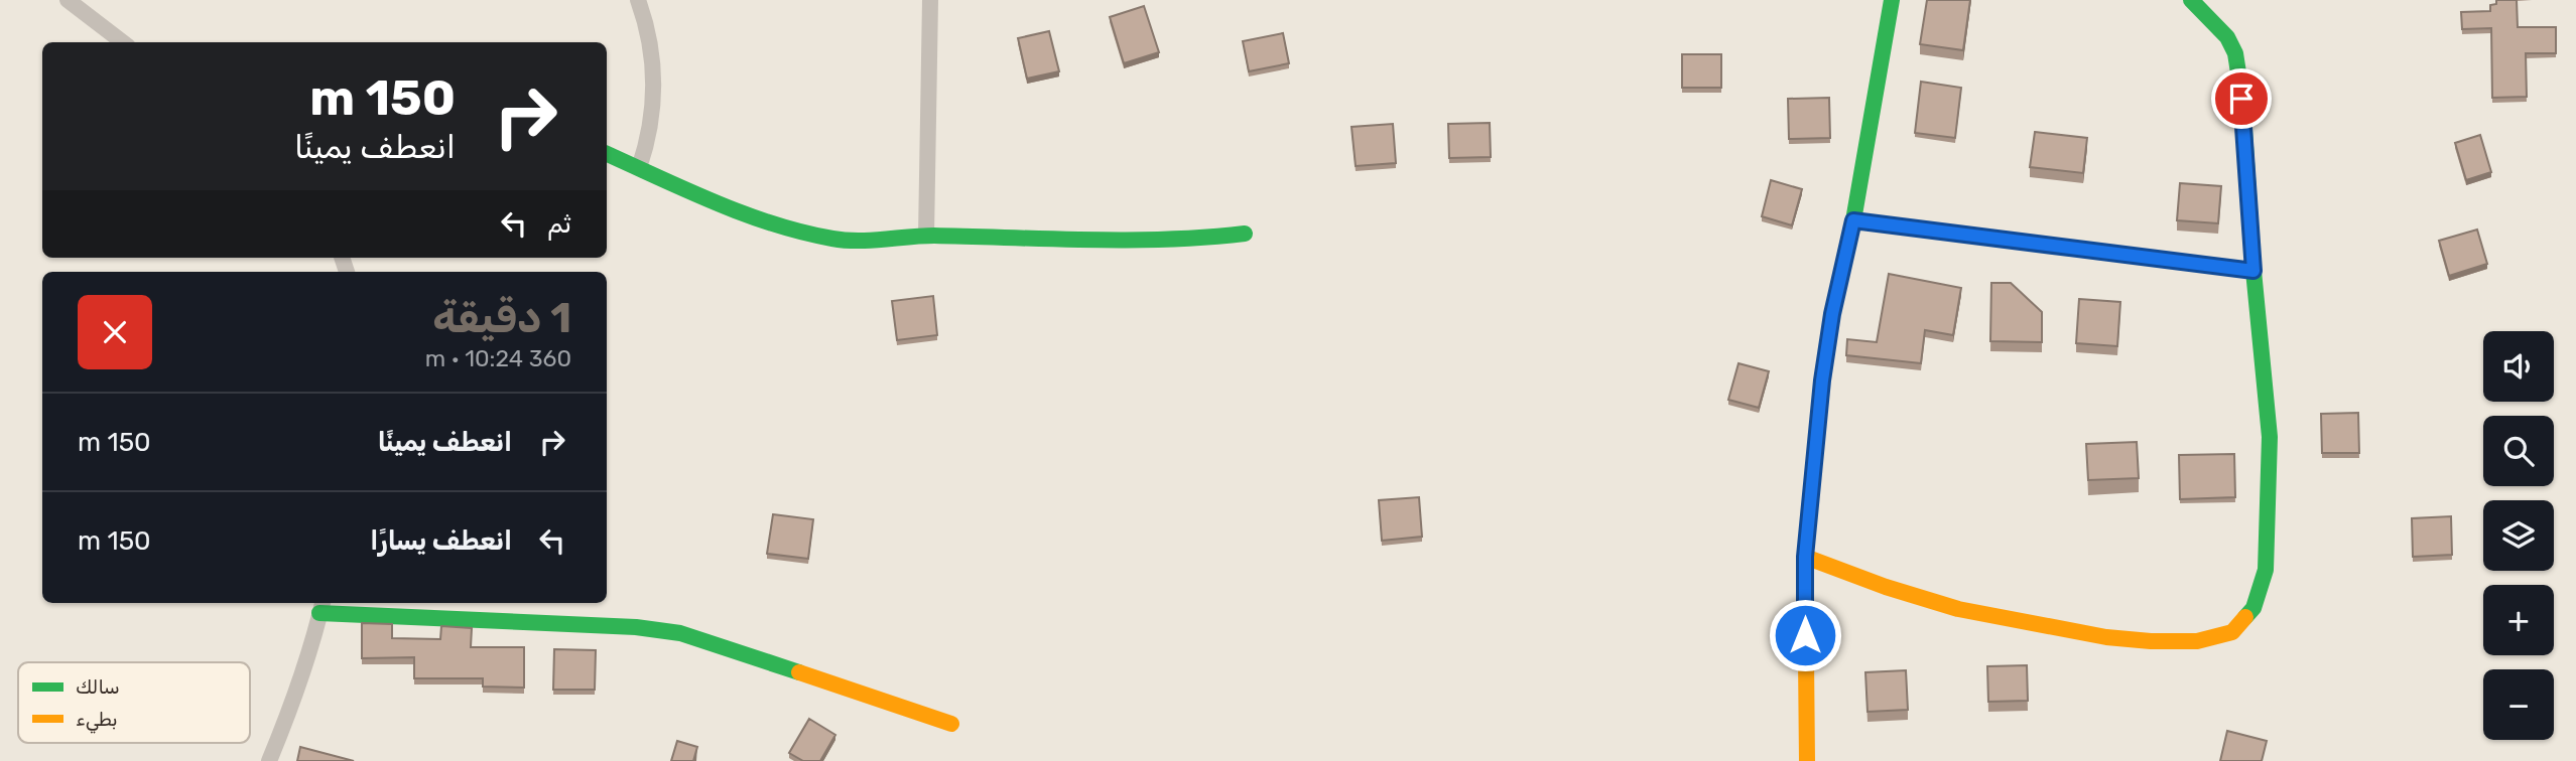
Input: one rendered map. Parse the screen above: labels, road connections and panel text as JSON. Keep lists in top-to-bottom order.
{
  "legend": ["سالك", "بطيء"],
  "page": {
    "turn": ["150 m", "انعطف يمينًا"],
    "then": "ثم",
    "heading": ["1 دقيقة", "360 m · 10:24"],
    "map_buttons": ["+", "−"],
    "list": [
      {
        "name": "انعطف يمينًا",
        "value": "150 m"
      },
      {
        "name": "انعطف يسارًا",
        "value": "150 m"
      }
    ]
  }
}
